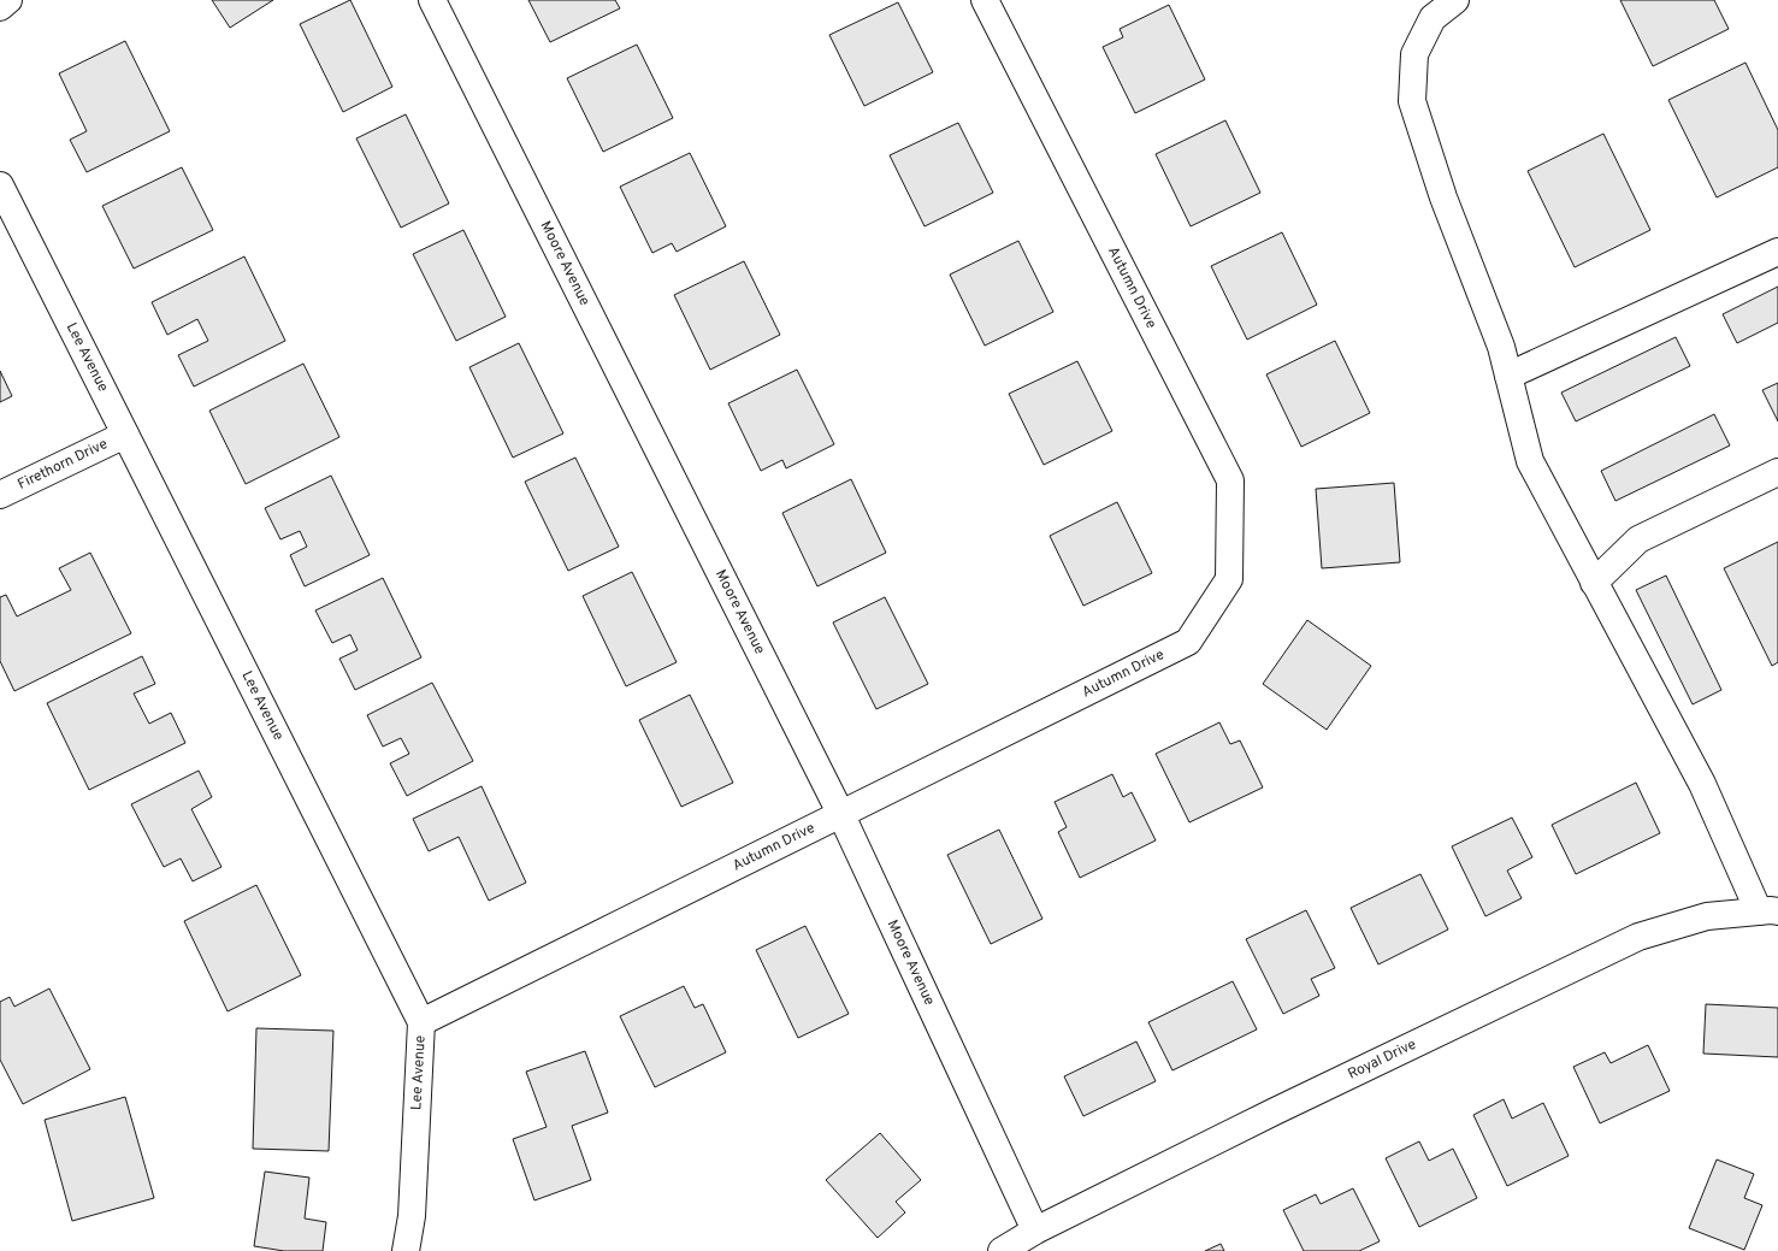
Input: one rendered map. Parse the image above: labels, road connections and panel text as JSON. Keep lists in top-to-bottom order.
{
  "streets": {
    "street": [
      "Moore Avenue",
      "Autumn Drive",
      "Lee Avenue",
      "Firethorn Drive",
      "Royal Drive"
    ]
  },
  "crossings": [
    ["Moore Avenue", "Autumn Drive"],
    ["Moore Avenue", "Royal Drive"],
    ["Autumn Drive", "Lee Avenue"],
    ["Lee Avenue", "Firethorn Drive"]
  ]
}
